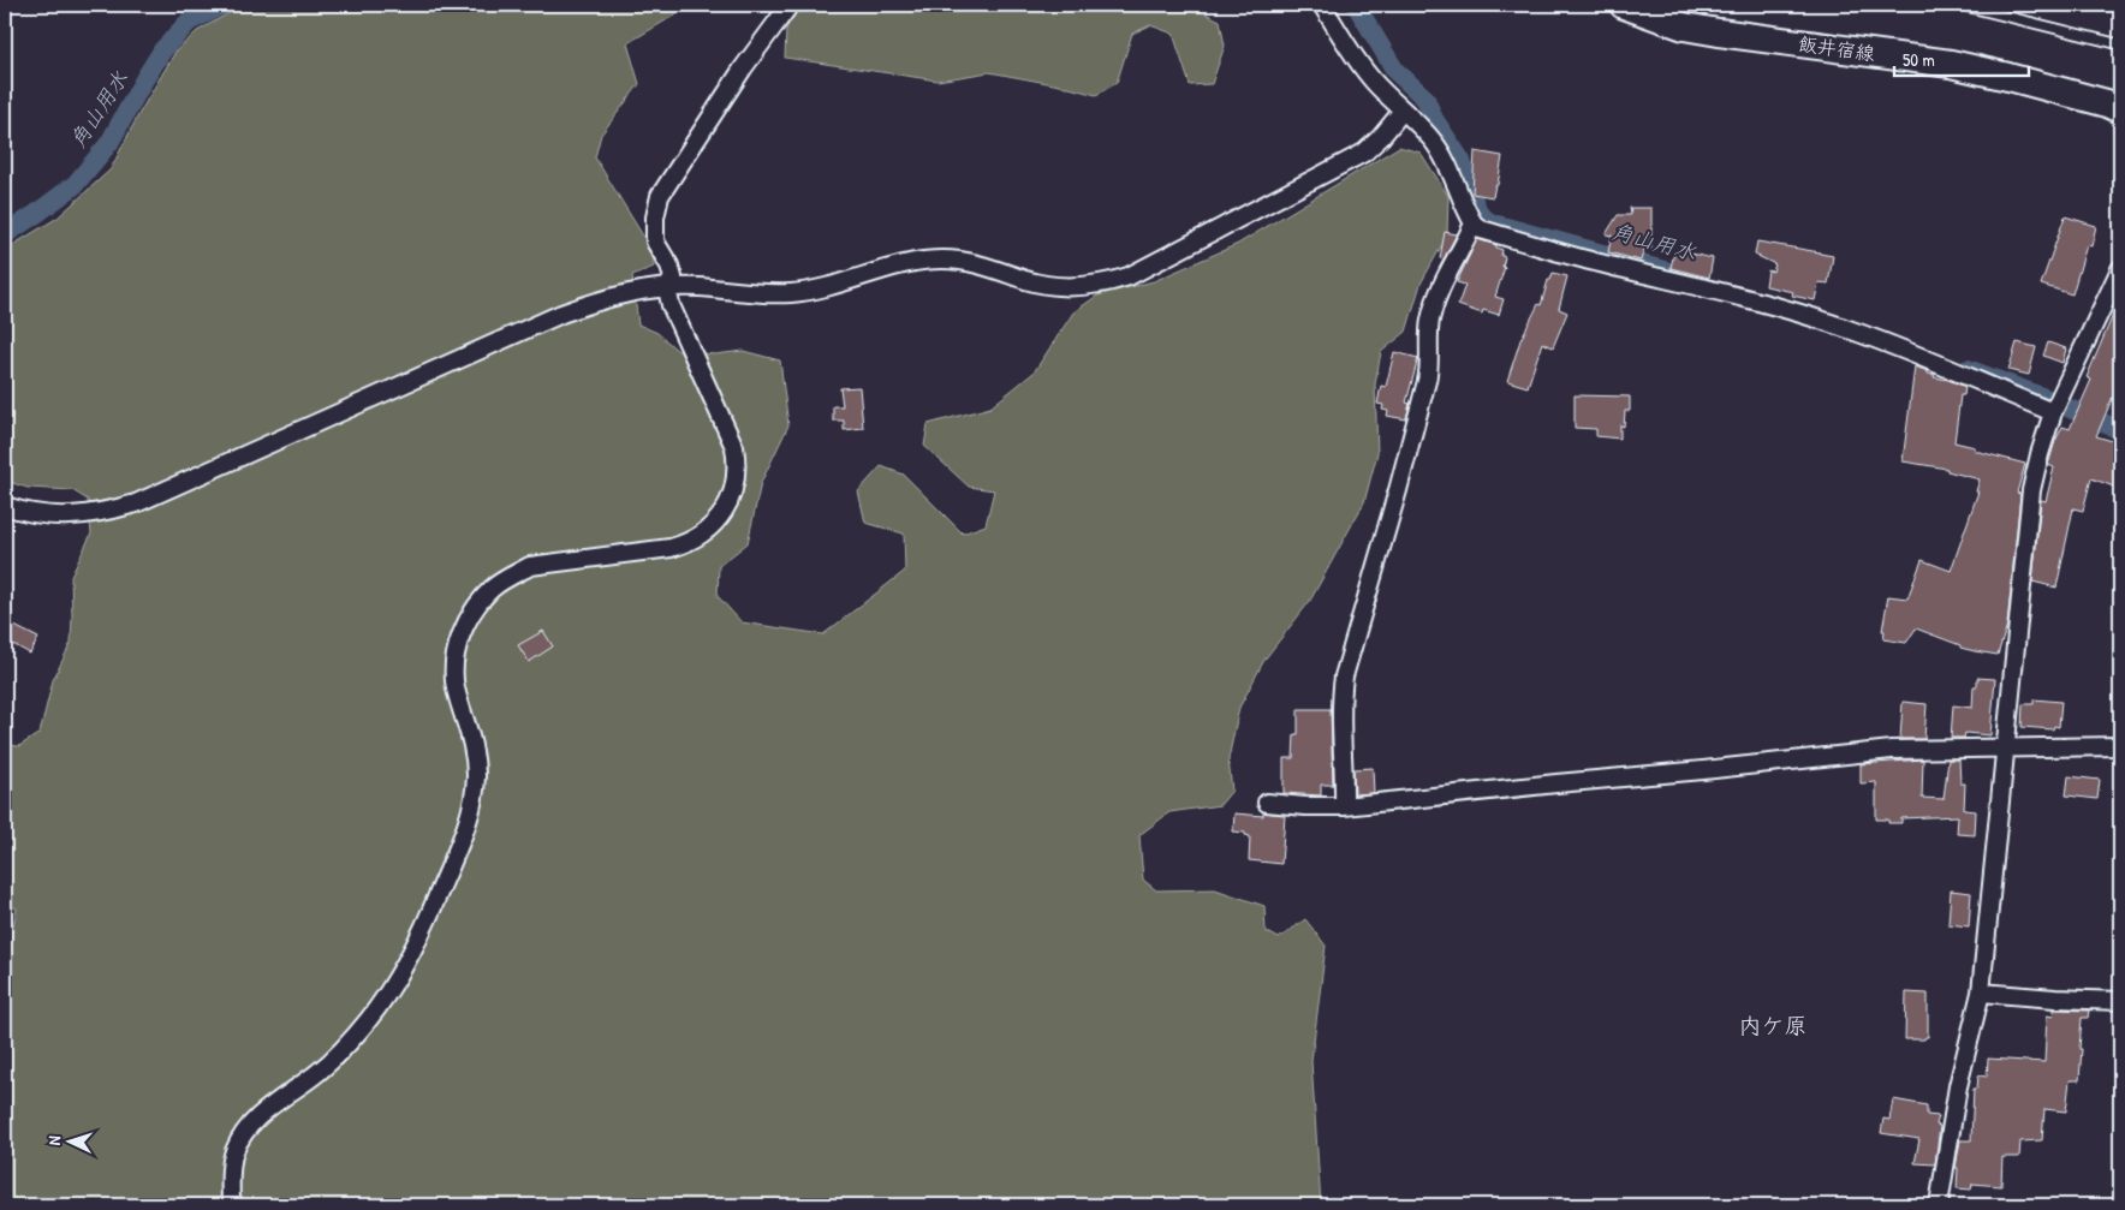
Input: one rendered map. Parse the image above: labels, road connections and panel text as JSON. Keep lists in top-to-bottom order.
{
  "streets": {
    "main road": ["飯井宿線"]
  },
  "districts": ["内ケ原"],
  "water": ["角山用水"],
  "scale_bar": "50 m",
  "north": "left"
}
